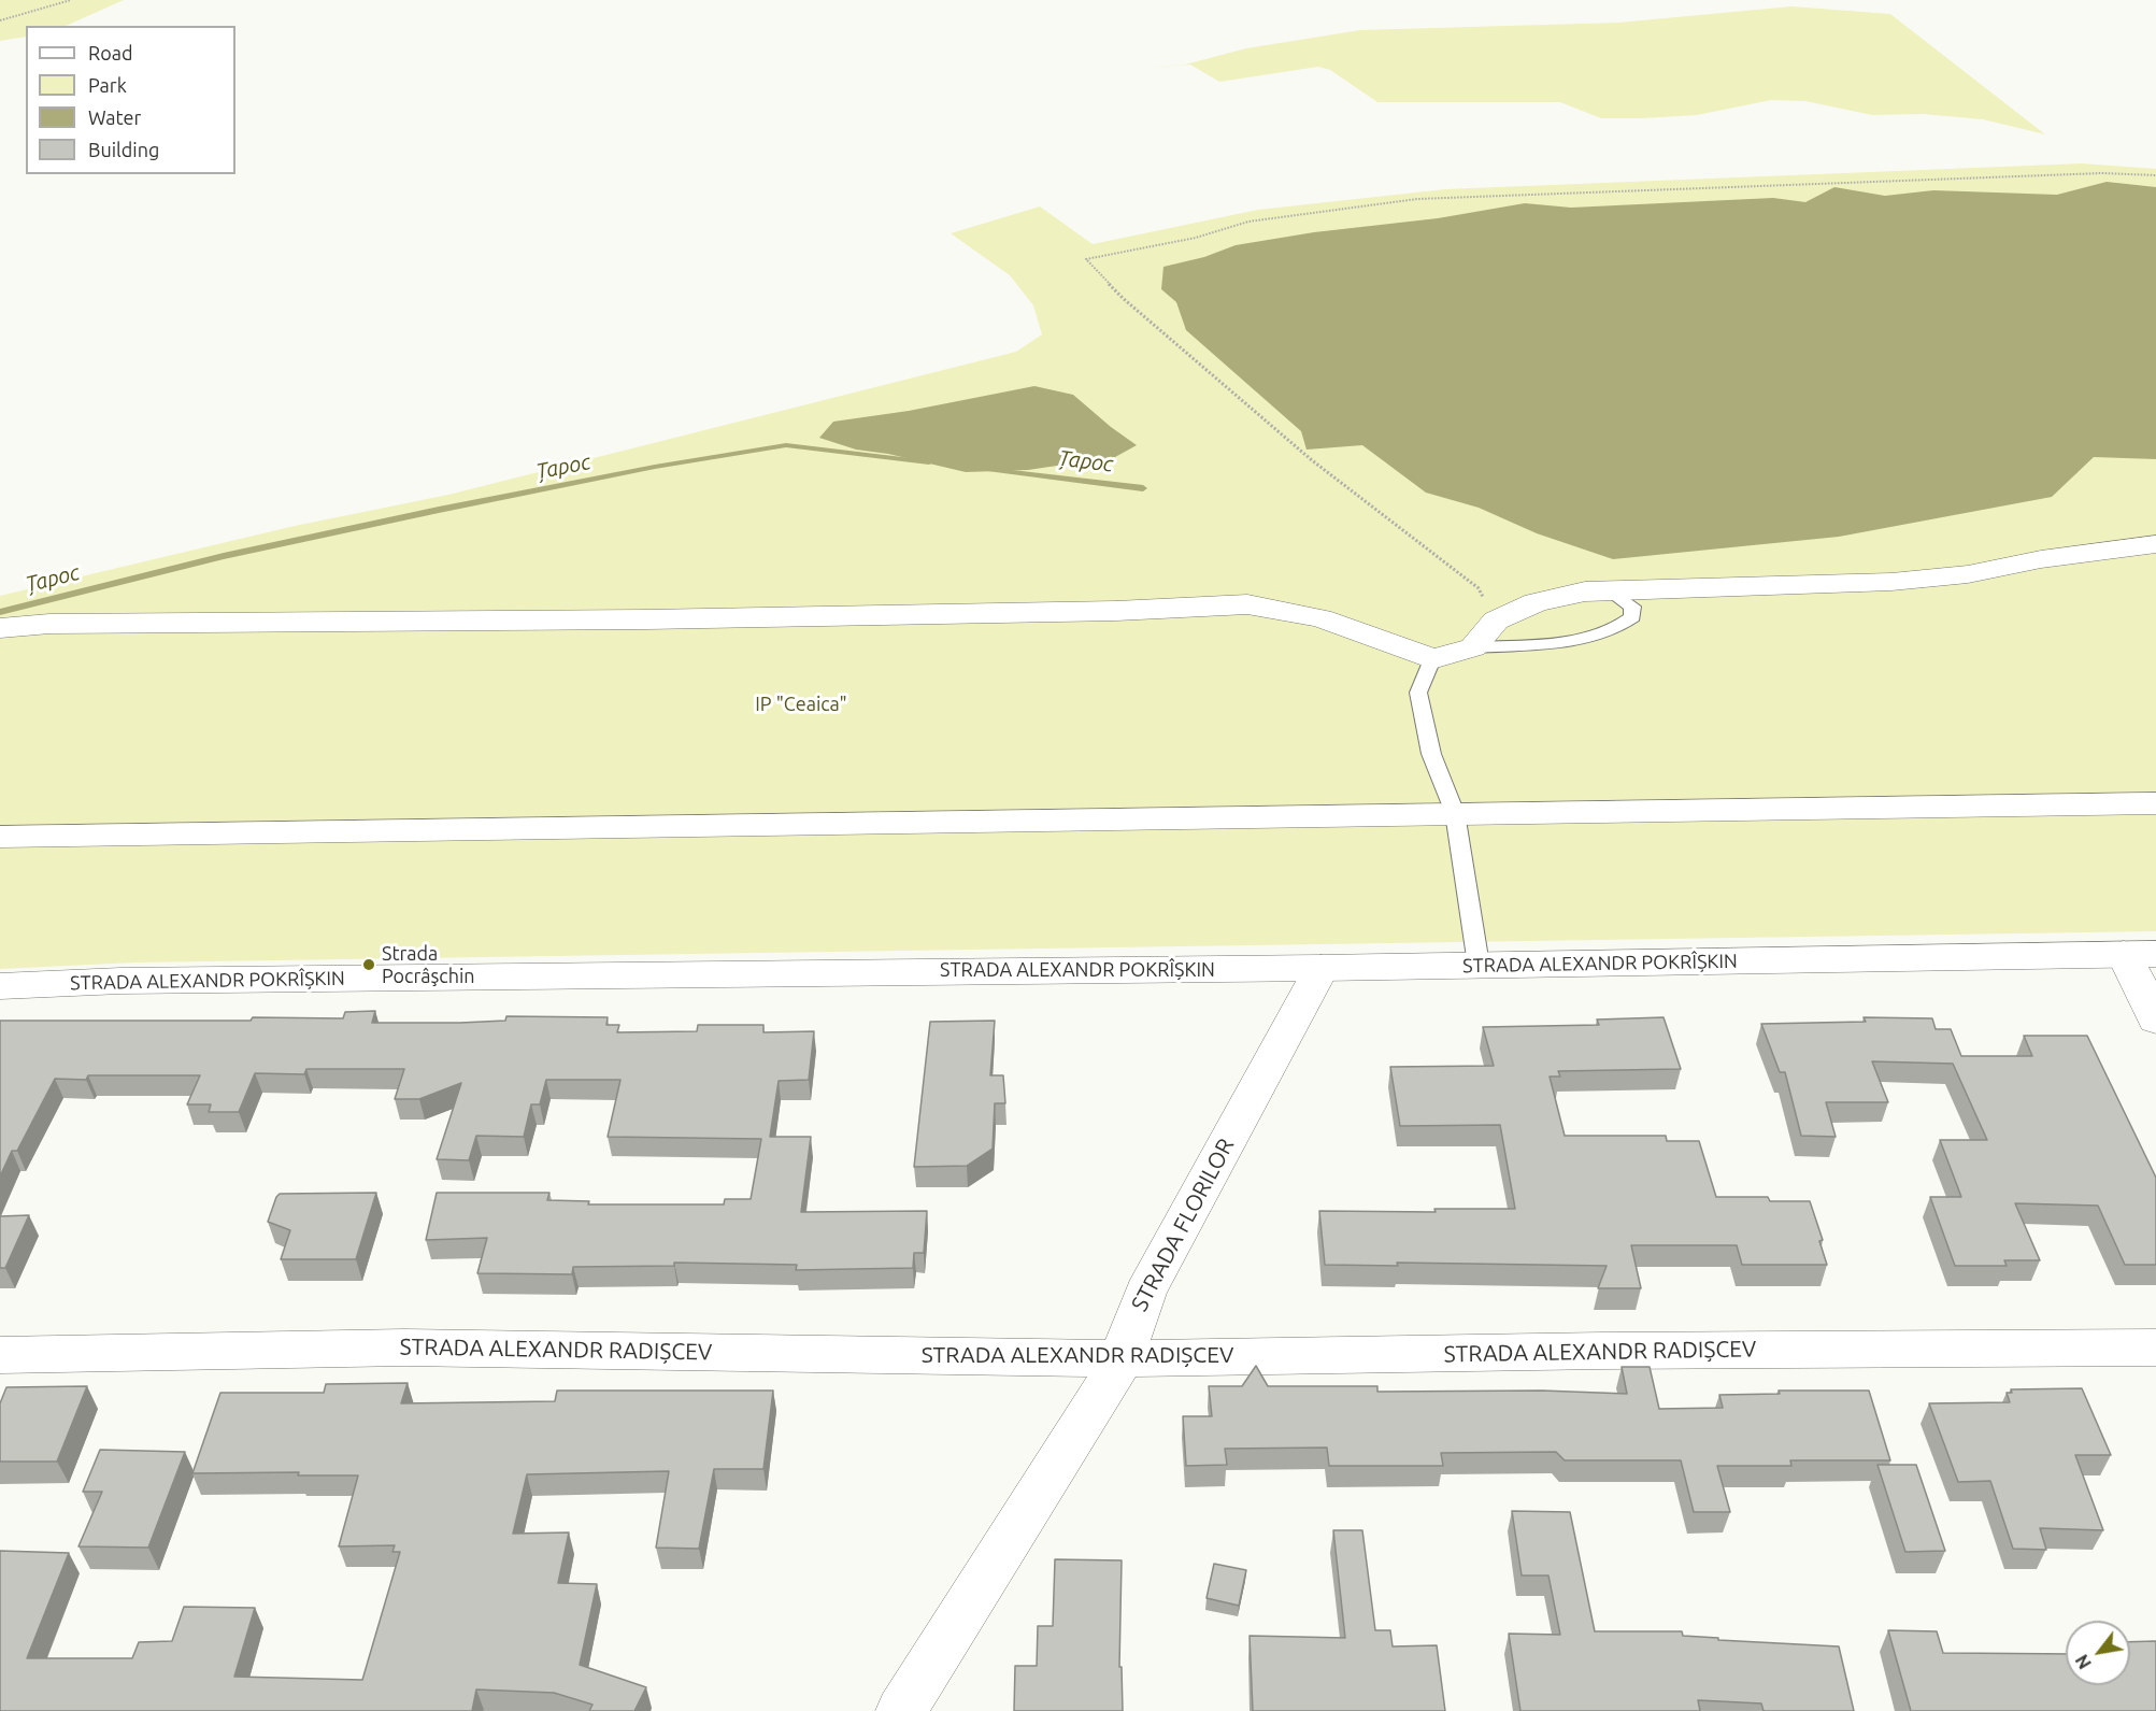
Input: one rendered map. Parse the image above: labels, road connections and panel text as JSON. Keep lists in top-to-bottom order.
{
  "streets": {
    "street": ["STRADA ALEXANDR POKRÎȘKIN", "STRADA FLORILOR", "STRADA ALEXANDR RADIȘCEV"]
  },
  "crossings": [
    ["STRADA ALEXANDR POKRÎȘKIN", "STRADA FLORILOR"],
    ["STRADA FLORILOR", "STRADA ALEXANDR RADIȘCEV"]
  ],
  "water": ["Țapoc"],
  "parks": ["IP \"Ceaica\""],
  "places": ["Strada Pocrâşchin"],
  "legend": [
    "Road",
    "Park",
    "Water",
    "Building"
  ],
  "north": "bottom left"
}
